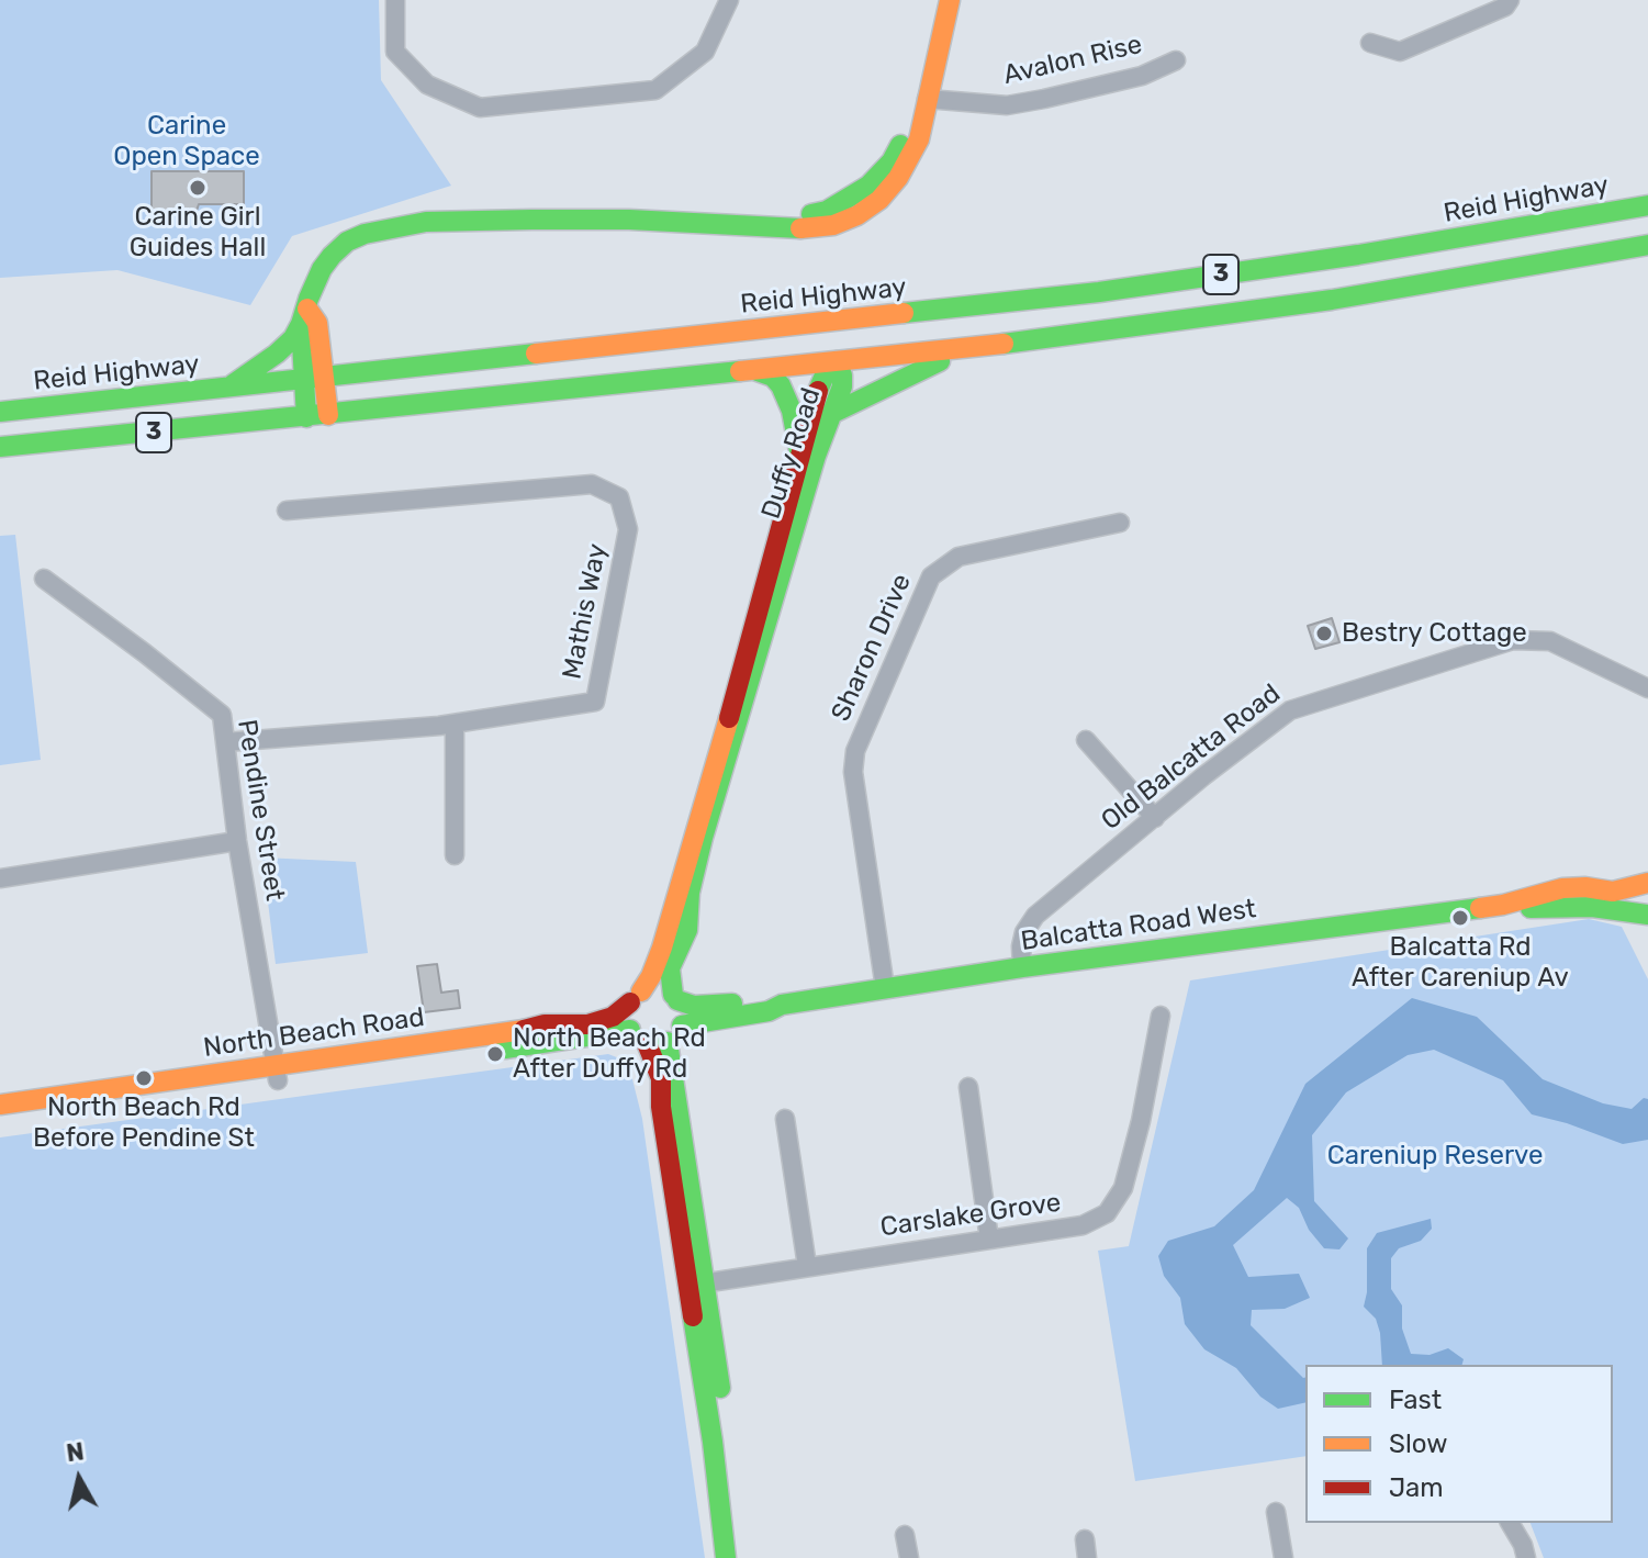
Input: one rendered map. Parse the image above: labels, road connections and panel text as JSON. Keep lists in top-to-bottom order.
{
  "streets": {
    "main road": [
      "Reid Highway",
      "3",
      "Duffy Road",
      "Balcatta Road West",
      "North Beach Road"
    ],
    "street": [
      "Avalon Rise",
      "Mathis Way",
      "Sharon Drive",
      "Old Balcatta Road",
      "Pendine Street",
      "Carslake Grove"
    ]
  },
  "crossings": [
    ["3", "Duffy Road"],
    ["Duffy Road", "Balcatta Road West"],
    ["Duffy Road", "North Beach Road"],
    ["Mathis Way", "Pendine Street"],
    ["Sharon Drive", "Balcatta Road West"],
    ["Old Balcatta Road", "Balcatta Road West"],
    ["Pendine Street", "North Beach Road"],
    ["Balcatta Road West", "North Beach Road"]
  ],
  "parks": ["Carine Open Space", "Careniup Reserve"],
  "places": [
    "Carine Girl Guides Hall",
    "Bestry Cottage",
    "Balcatta Rd After Careniup Av",
    "North Beach Rd After Duffy Rd",
    "North Beach Rd Before Pendine St"
  ],
  "legend": ["Fast", "Slow", "Jam"],
  "north": "top"
}
